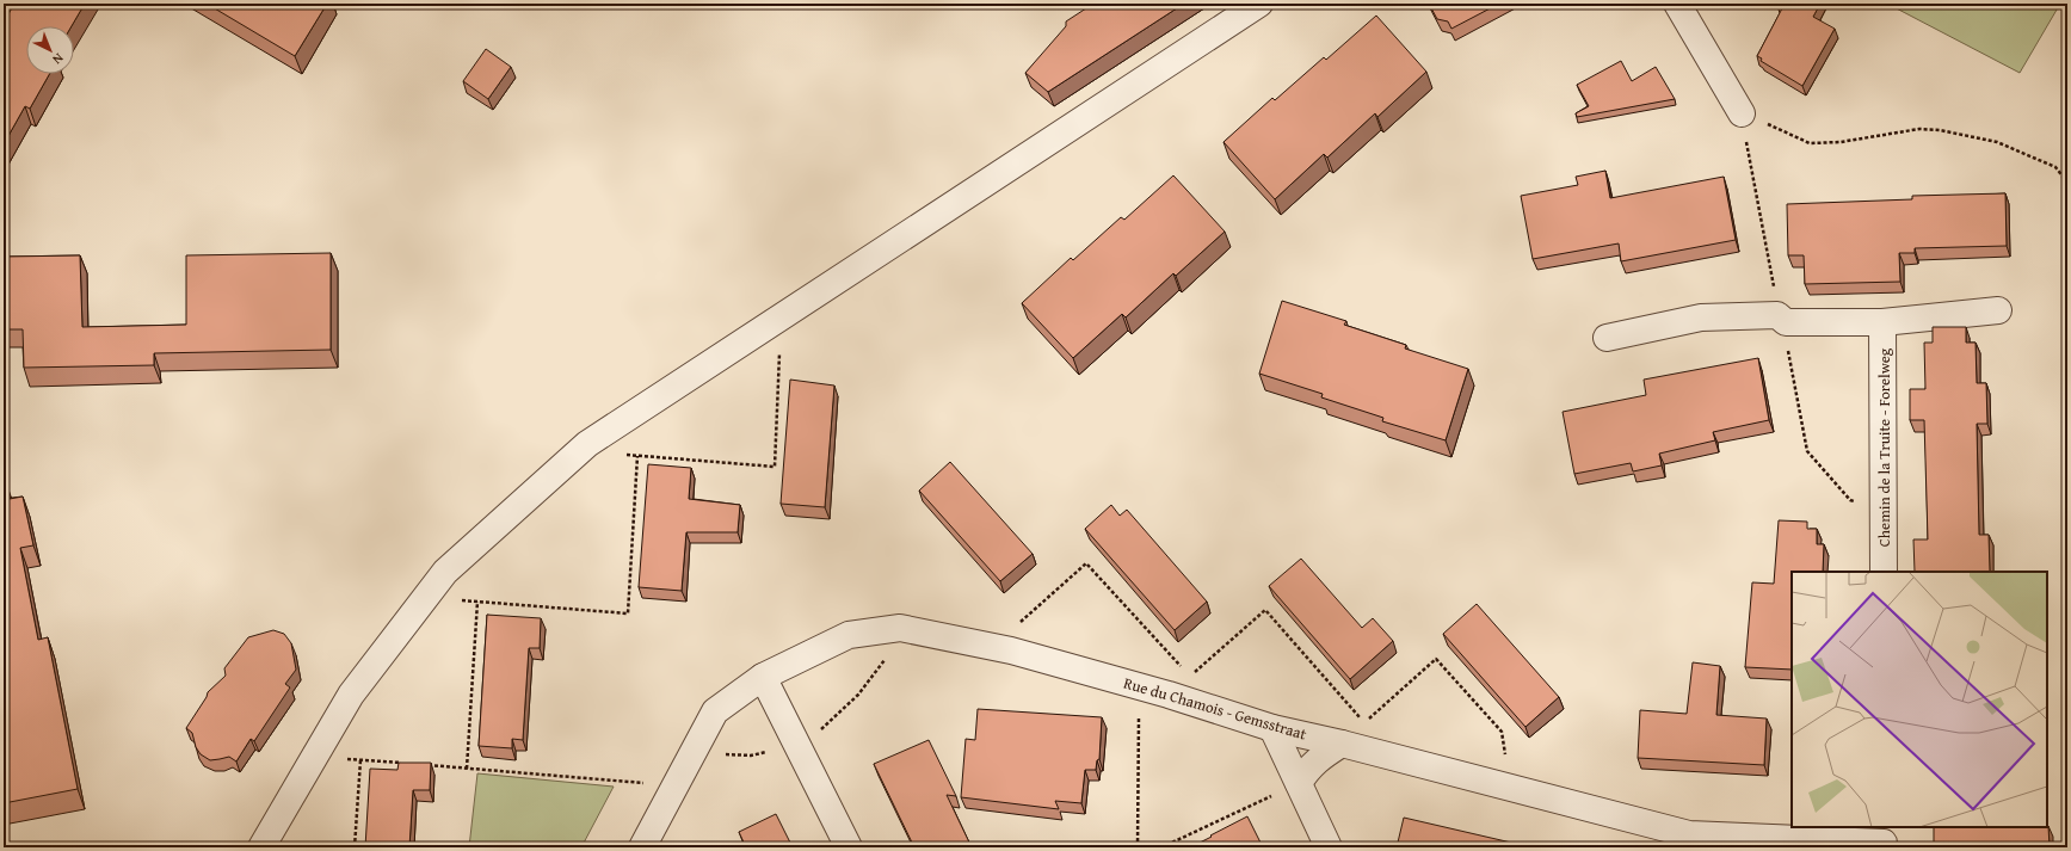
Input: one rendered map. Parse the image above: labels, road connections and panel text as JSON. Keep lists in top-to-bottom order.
{
  "streets": {
    "street": ["Chemin de la Truite - Forelweg", "Rue du Chamois - Gemsstraat"]
  },
  "north": "bottom right"
}
